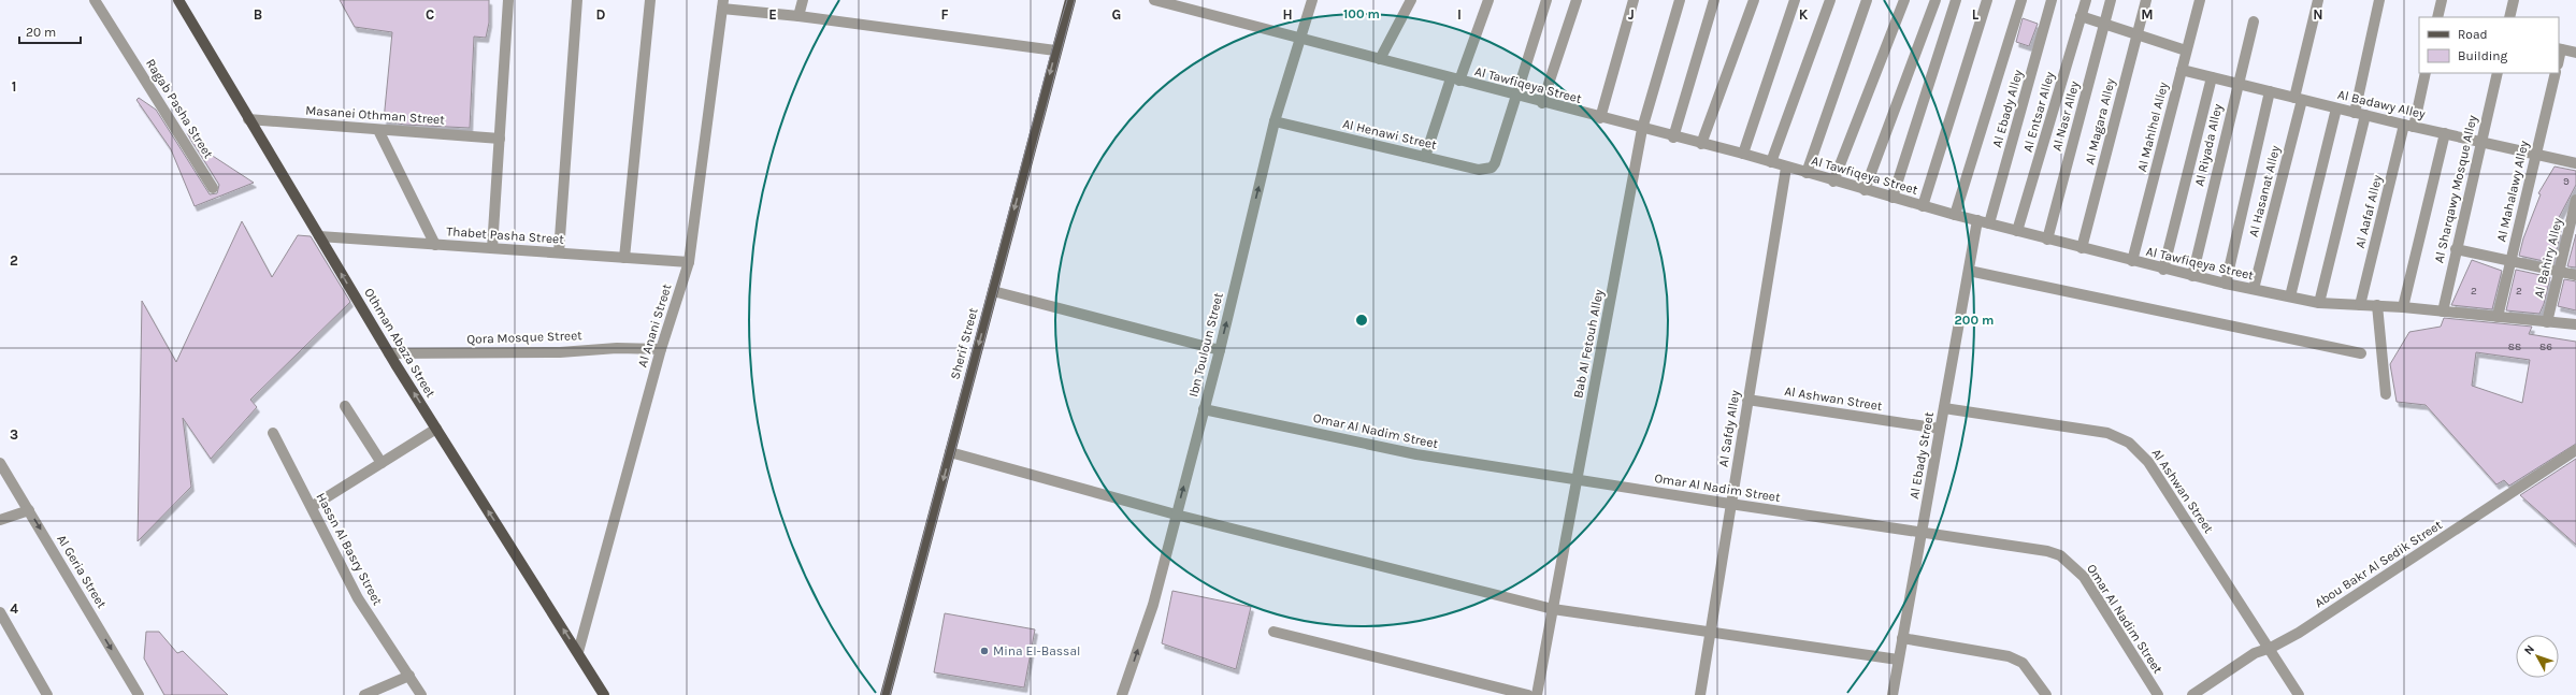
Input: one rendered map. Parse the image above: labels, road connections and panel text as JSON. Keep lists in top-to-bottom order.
{
  "streets": {
    "main road": ["Othman Abaza Street", "Sherif Street"],
    "street": [
      "Al Tawfiqeya Street",
      "Al Badawy Alley",
      "Ragab Pasha Street",
      "Al Ebady Alley",
      "Al Entsar Alley",
      "Masanei Othman Street",
      "Al Nasr Alley",
      "Al Magara Alley",
      "Al Mahlhel Alley",
      "Al Henawi Street",
      "Al Riyada Alley",
      "Al Sharqawy Mosque Alley",
      "Al Hasanat Alley",
      "Al Mahalawy Alley",
      "Al Aafaf Alley",
      "Thabet Pasha Street",
      "Al Bahiry Alley",
      "Al Anani Street",
      "Qora Mosque Street",
      "Bab Al Fetouh Alley",
      "Ibn Touloun Street",
      "Al Ashwan Street",
      "Al Safdy Alley",
      "Omar Al Nadim Street",
      "Al Ebady Street",
      "Hassn Al Basry Street",
      "Abou Bakr Al Sedik Street",
      "Al Geria Street"
    ]
  },
  "crossings": [
    ["Al Tawfiqeya Street", "Al Ebady Alley"],
    ["Al Tawfiqeya Street", "Al Entsar Alley"],
    ["Al Tawfiqeya Street", "Al Nasr Alley"],
    ["Al Tawfiqeya Street", "Al Magara Alley"],
    ["Al Tawfiqeya Street", "Al Mahlhel Alley"],
    ["Al Tawfiqeya Street", "Al Henawi Street"],
    ["Al Tawfiqeya Street", "Al Riyada Alley"],
    ["Al Tawfiqeya Street", "Al Sharqawy Mosque Alley"],
    ["Al Tawfiqeya Street", "Al Hasanat Alley"],
    ["Al Tawfiqeya Street", "Al Mahalawy Alley"],
    ["Al Tawfiqeya Street", "Al Aafaf Alley"],
    ["Al Tawfiqeya Street", "Al Bahiry Alley"],
    ["Al Tawfiqeya Street", "Bab Al Fetouh Alley"],
    ["Al Tawfiqeya Street", "Ibn Touloun Street"],
    ["Al Tawfiqeya Street", "Al Safdy Alley"],
    ["Al Tawfiqeya Street", "Al Ebady Street"],
    ["Al Badawy Alley", "Al Mahlhel Alley"],
    ["Al Badawy Alley", "Al Riyada Alley"],
    ["Al Badawy Alley", "Al Sharqawy Mosque Alley"],
    ["Al Badawy Alley", "Al Hasanat Alley"],
    ["Al Badawy Alley", "Al Mahalawy Alley"],
    ["Al Badawy Alley", "Al Aafaf Alley"],
    ["Masanei Othman Street", "Othman Abaza Street"],
    ["Al Henawi Street", "Ibn Touloun Street"],
    ["Thabet Pasha Street", "Al Anani Street"],
    ["Thabet Pasha Street", "Othman Abaza Street"],
    ["Al Anani Street", "Qora Mosque Street"],
    ["Al Anani Street", "Othman Abaza Street"],
    ["Qora Mosque Street", "Othman Abaza Street"],
    ["Bab Al Fetouh Alley", "Omar Al Nadim Street"],
    ["Ibn Touloun Street", "Omar Al Nadim Street"],
    ["Al Ashwan Street", "Al Safdy Alley"],
    ["Al Ashwan Street", "Al Ebady Street"],
    ["Al Ashwan Street", "Abou Bakr Al Sedik Street"],
    ["Al Safdy Alley", "Omar Al Nadim Street"],
    ["Omar Al Nadim Street", "Al Ebady Street"]
  ],
  "one_way": ["Othman Abaza Street", "Sherif Street", "Ibn Touloun Street"],
  "places": ["Mina El-Bassal"],
  "house_numbers": [
    "9",
    "2",
    "2",
    "88",
    "86"
  ],
  "legend": ["Road", "Building"],
  "scale_bar": "20 m",
  "north": "top left",
  "grid": {
    "columns": [
      "B",
      "C",
      "D",
      "E",
      "F",
      "G",
      "H",
      "I",
      "J",
      "K",
      "L",
      "M",
      "N"
    ],
    "rows": [
      "1",
      "2",
      "3",
      "4"
    ]
  },
  "rings": ["100 m", "200 m"]
}
